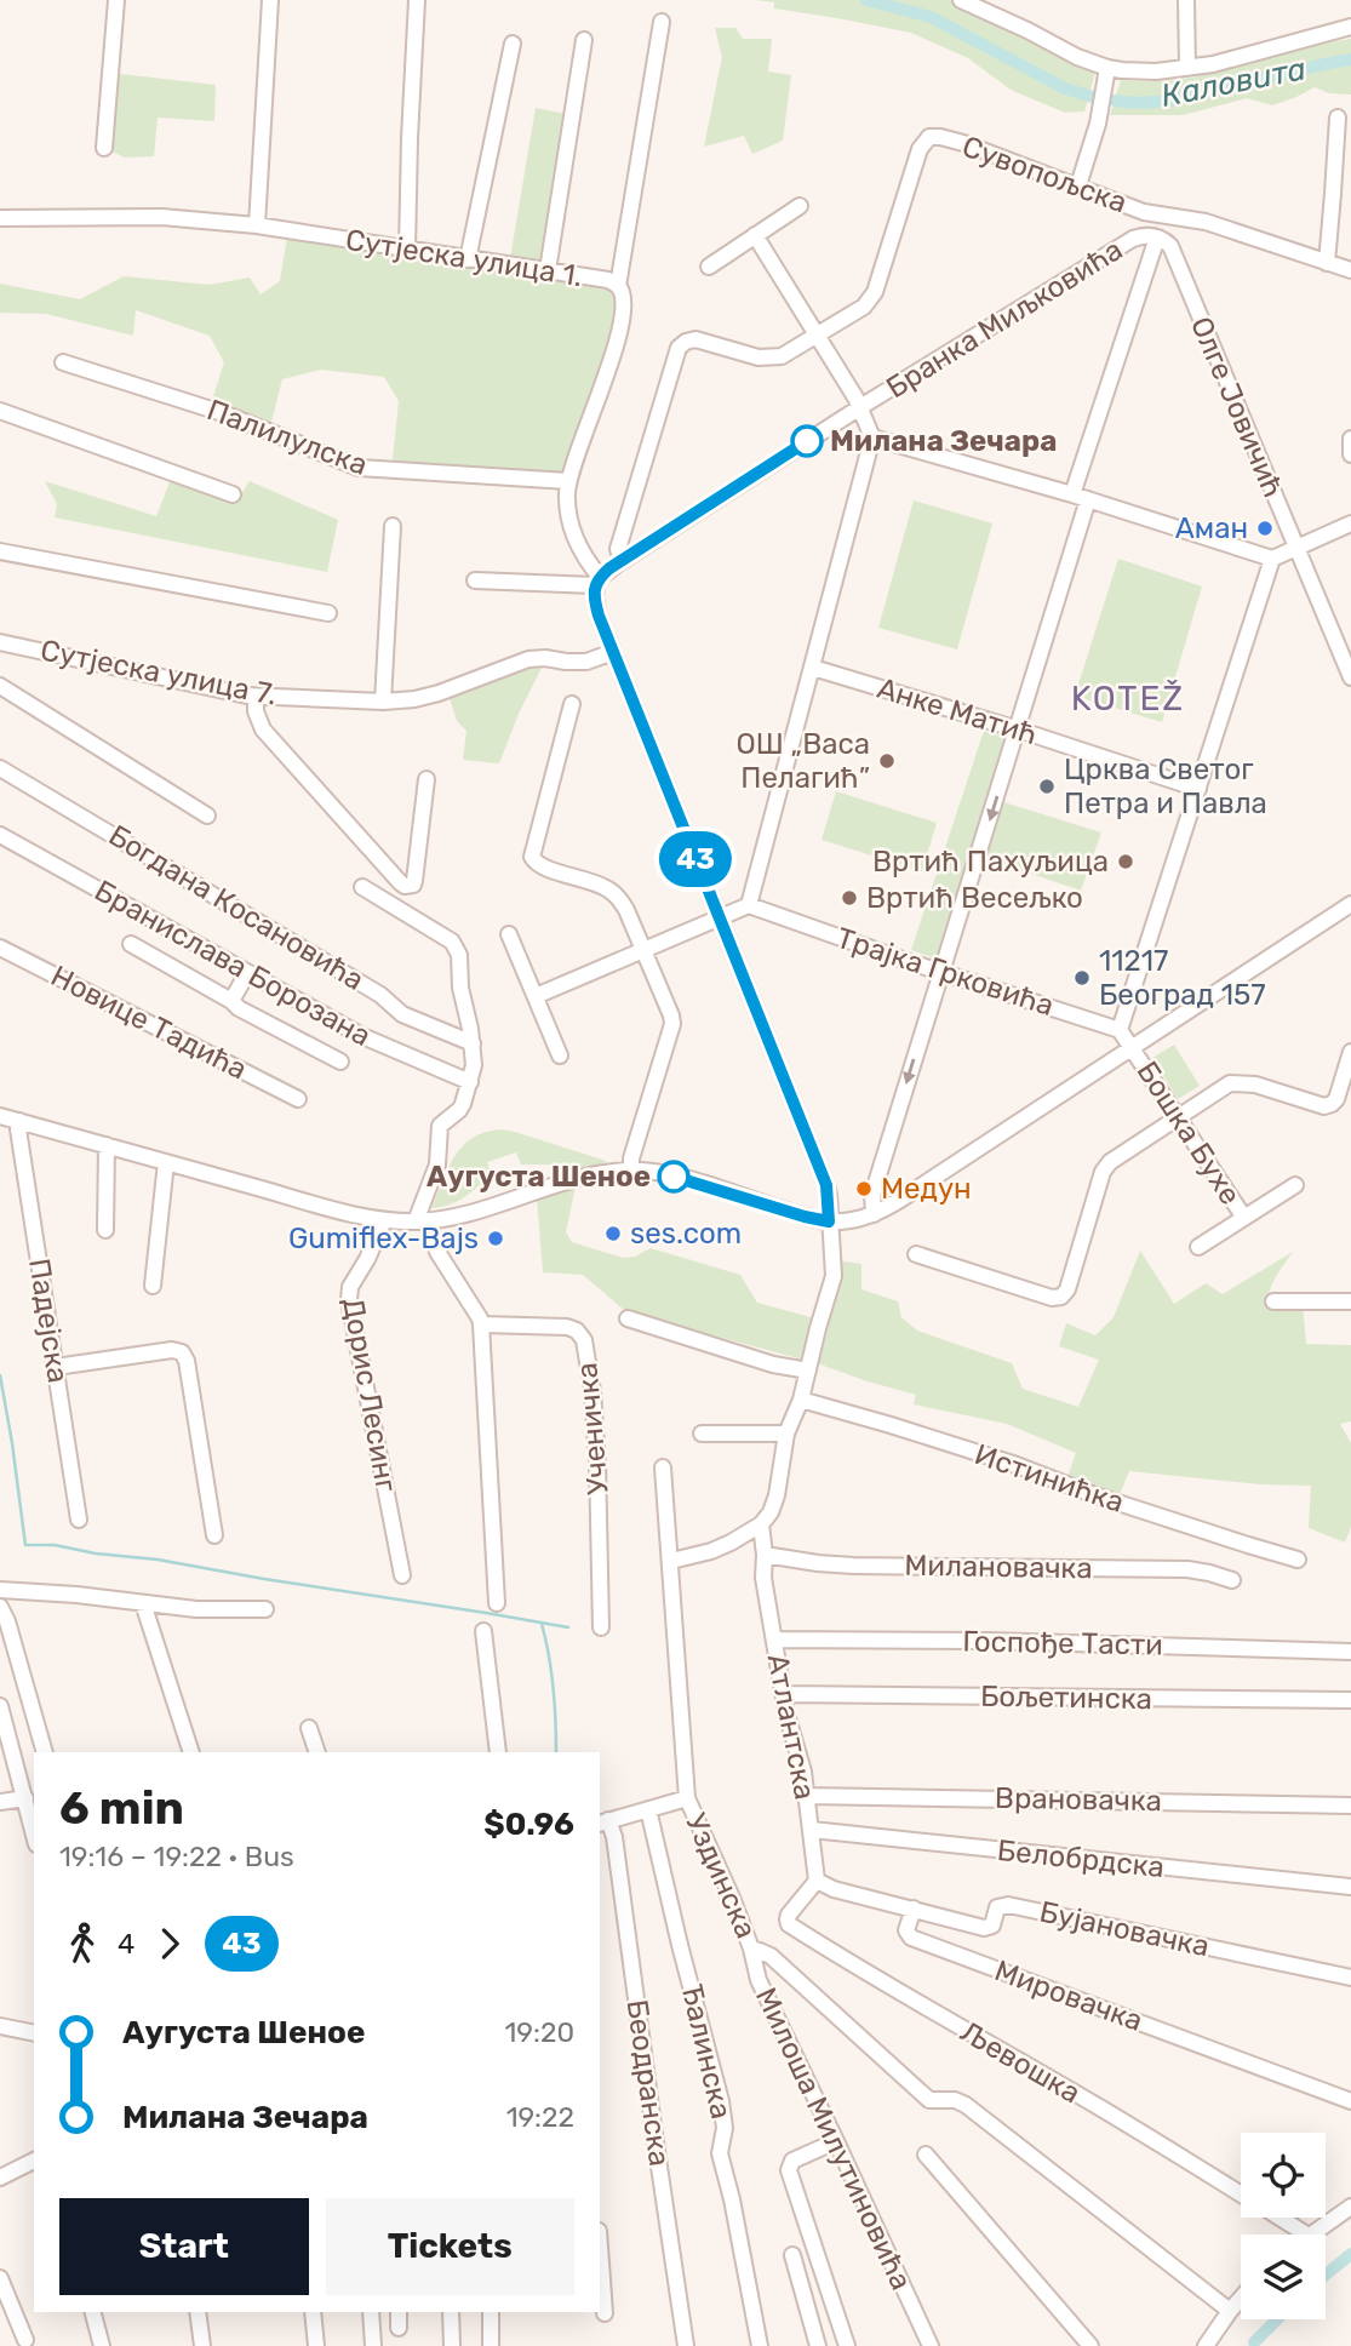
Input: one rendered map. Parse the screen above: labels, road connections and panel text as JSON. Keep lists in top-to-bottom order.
{
  "streets": {
    "street": [
      "Сувопољска",
      "Сутјеска улица 1.",
      "Бранка Миљковића",
      "Олге Јовичић",
      "Палилулска",
      "Сутјеска улица 7.",
      "Анке Матић",
      "Богдана Косановића",
      "Бранислава Борозана",
      "Трајка Грковића",
      "Новице Тадића",
      "Бошка Бухе",
      "Падејска",
      "Дорис Лесинг",
      "Ученичка",
      "Истинићка",
      "Милановачка",
      "Госпође Тасти",
      "Бољетинска",
      "Атлантска",
      "Врановачка",
      "Белобрдска",
      "Уздинска",
      "Бујановачка",
      "Мировачка",
      "Ђалинска",
      "Љевошка",
      "Беодранска",
      "Милоша Милутиновића"
    ]
  },
  "crossings": [
    ["Сутјеска улица 1.", "Бранка Миљковића"],
    ["Сутјеска улица 1.", "Палилулска"],
    ["Бранка Миљковића", "Олге Јовичић"],
    ["Милановачка", "Атлантска"],
    ["Госпође Тасти", "Атлантска"],
    ["Бољетинска", "Атлантска"],
    ["Атлантска", "Врановачка"],
    ["Атлантска", "Белобрдска"],
    ["Атлантска", "Љевошка"],
    ["Уздинска", "Милоша Милутиновића"],
    ["Бујановачка", "Мировачка"]
  ],
  "districts": ["KOTEŽ"],
  "water": ["Каловита"],
  "places": [
    "Милана Зечара",
    "Аман",
    "ОШ „Васа Пелагић”",
    "Црква Светог Петра и Павла",
    "Вртић Пахуљица",
    "Вртић Весељко",
    "11217 Београд 157",
    "Аугуста Шеное",
    "Медун",
    "ses.com",
    "Gumiflex-Bajs"
  ],
  "lines": ["bus line 43"],
  "page": {
    "on_map": "43",
    "heading": ["6 min", "19:16 – 19:22 · Bus", "$0.96"],
    "legs": ["4", "43"],
    "list": [
      {
        "name": "Аугуста Шеное",
        "value": "19:20"
      },
      {
        "name": "Милана Зечара",
        "value": "19:22"
      }
    ],
    "buttons": ["Start", "Tickets"]
  }
}
